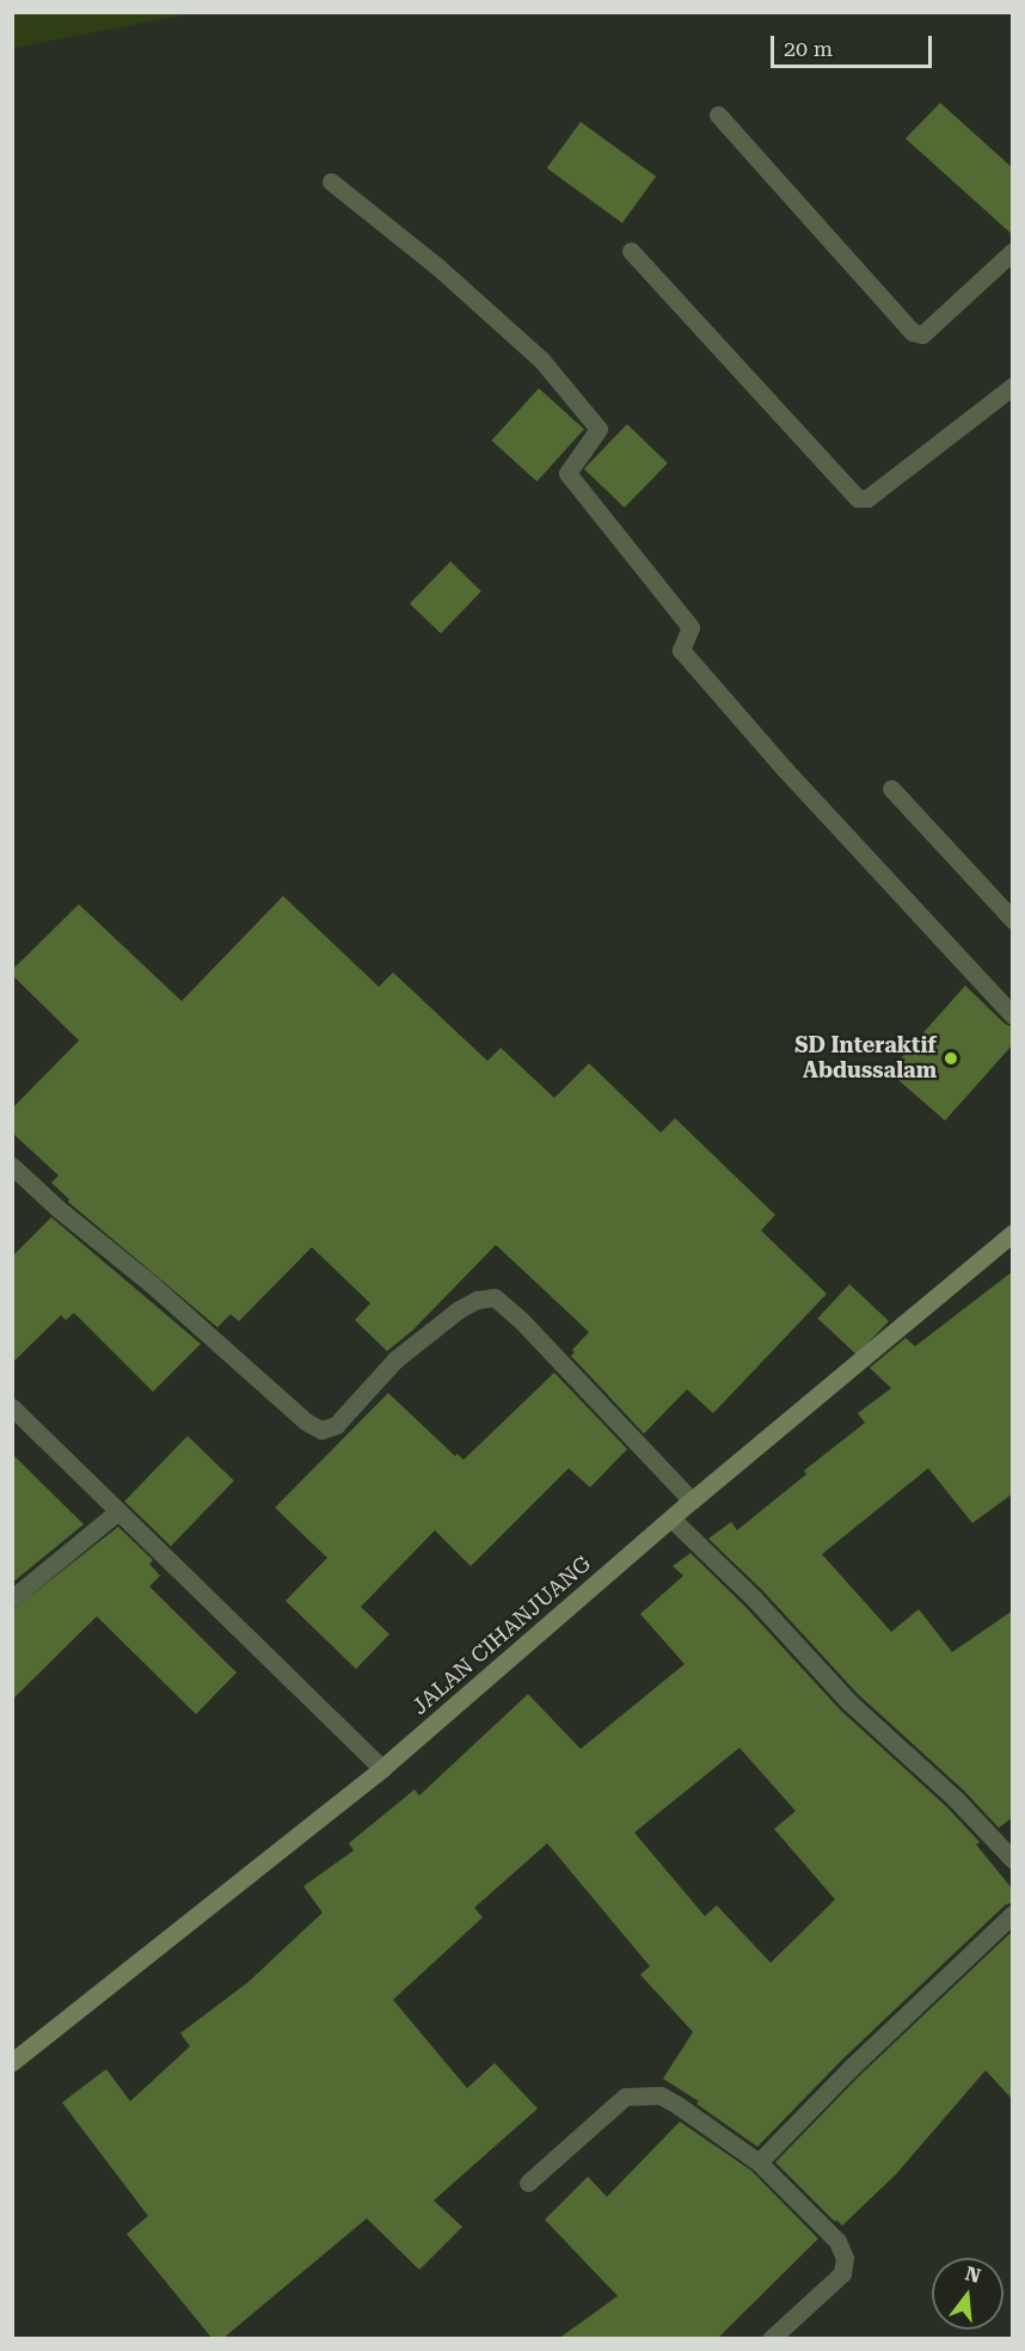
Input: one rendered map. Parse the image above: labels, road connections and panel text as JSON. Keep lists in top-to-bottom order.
{
  "streets": {
    "main road": ["JALAN CIHANJUANG"]
  },
  "places": ["SD Interaktif Abdussalam"],
  "scale_bar": "20 m",
  "north": "top"
}
